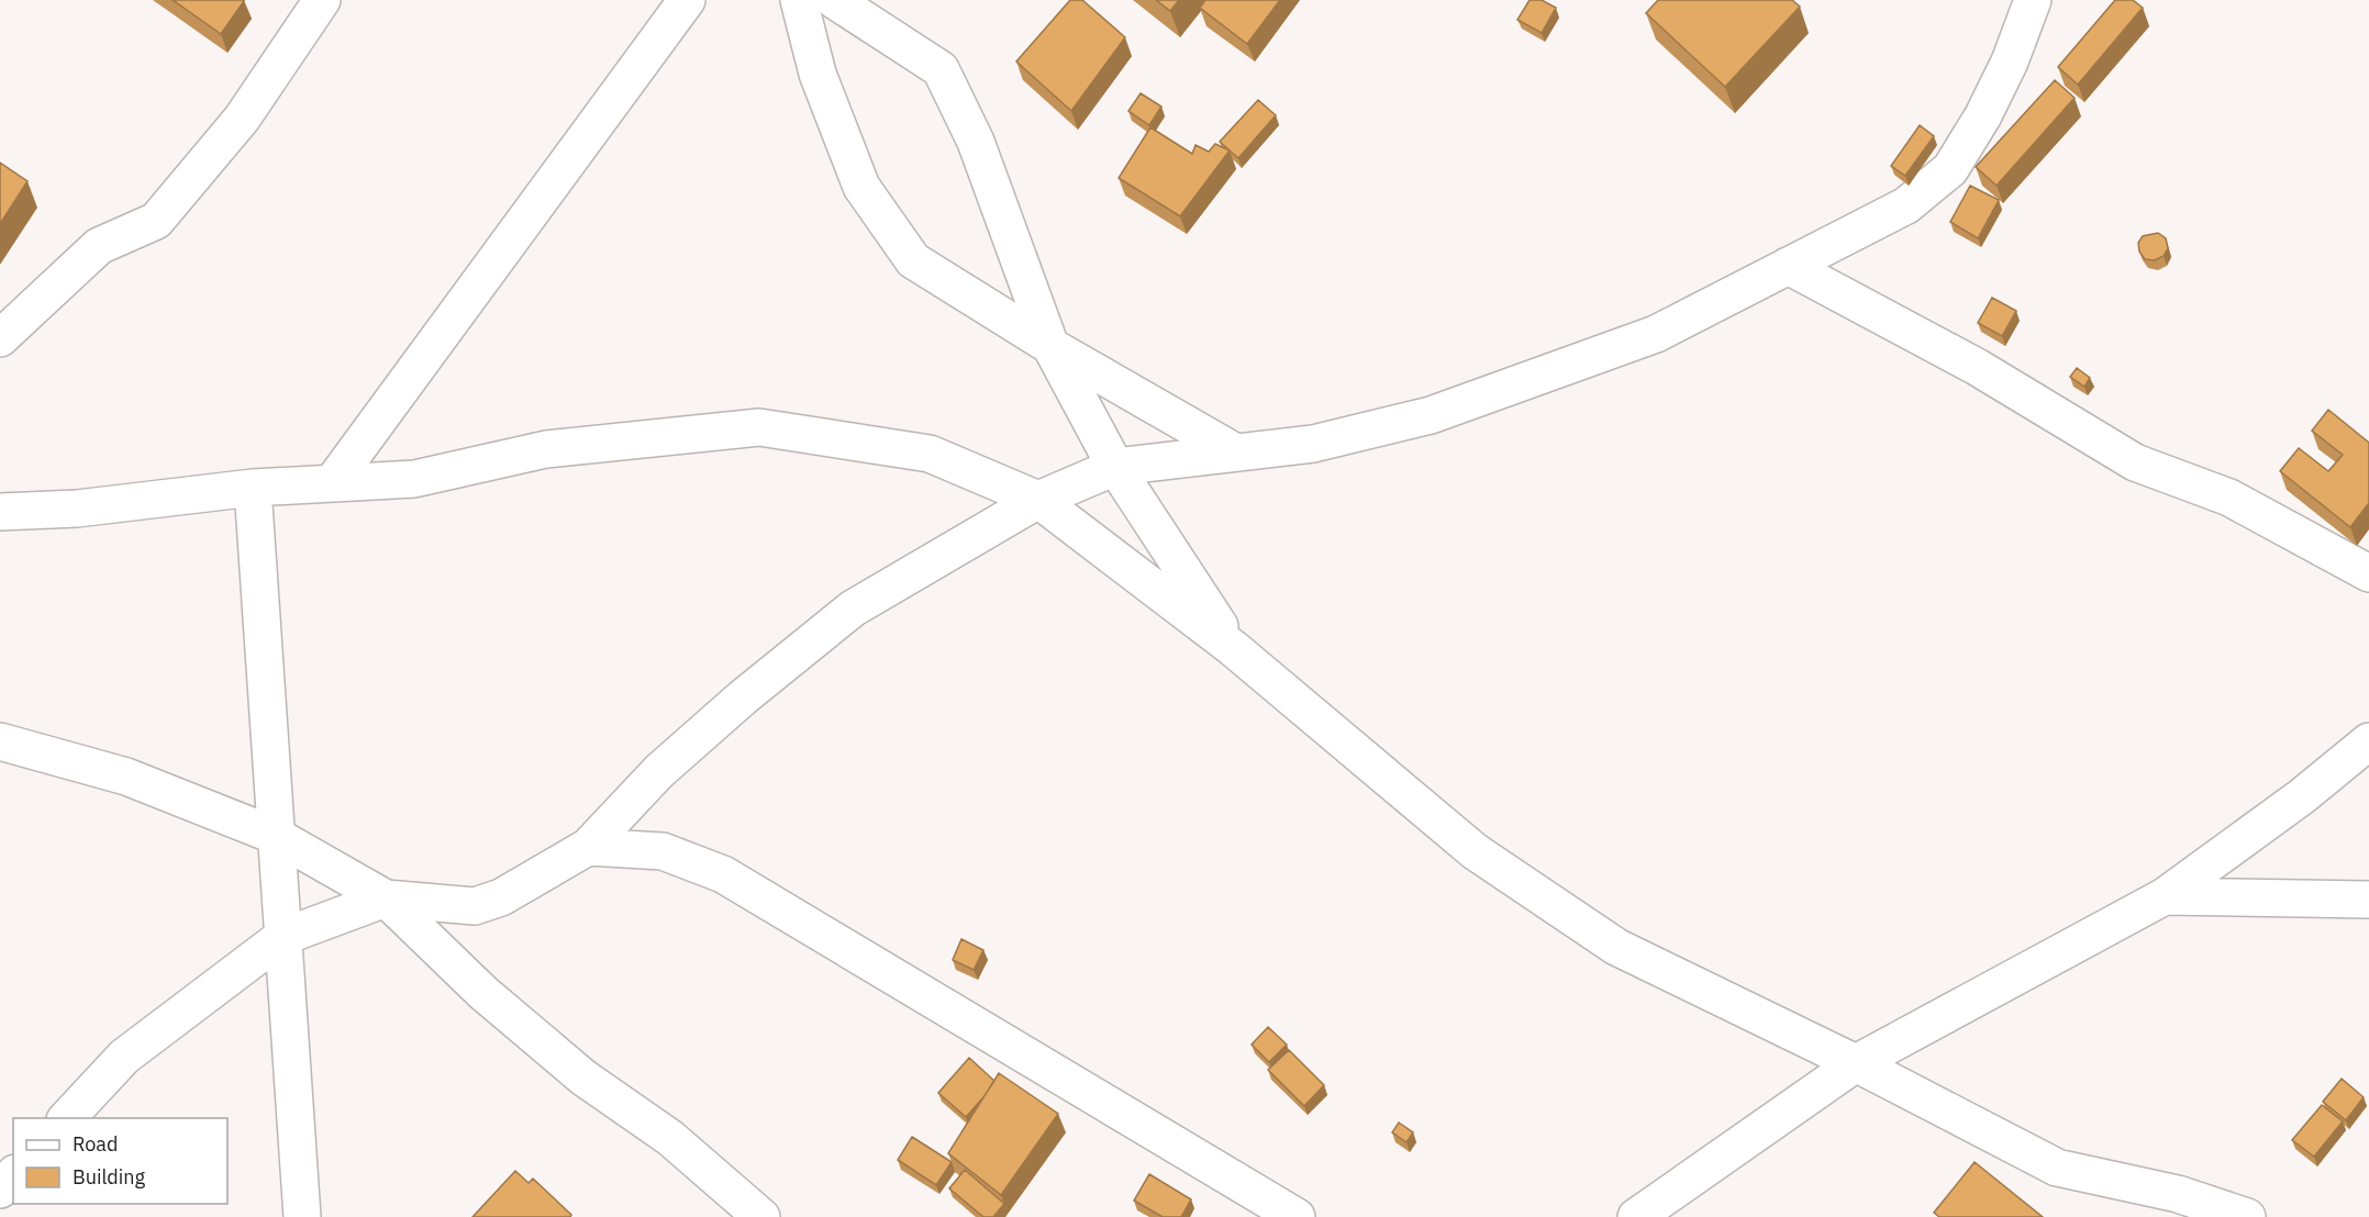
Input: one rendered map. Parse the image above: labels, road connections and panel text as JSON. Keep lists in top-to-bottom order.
{
  "legend": ["Road", "Building"]
}
